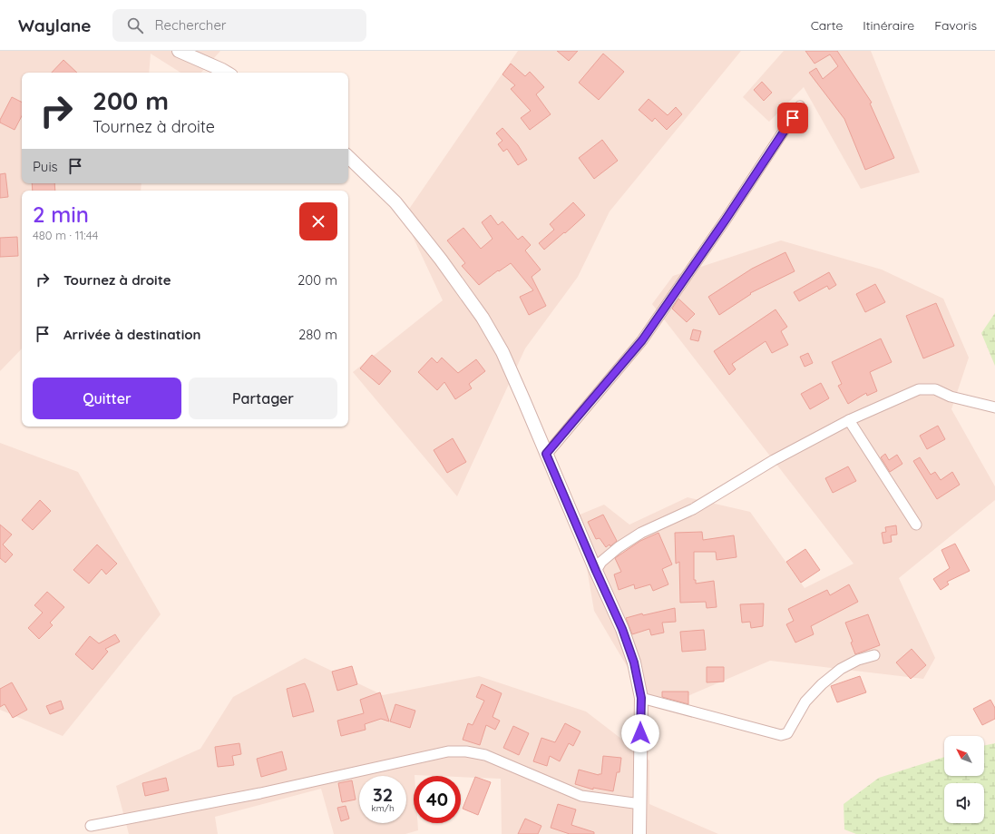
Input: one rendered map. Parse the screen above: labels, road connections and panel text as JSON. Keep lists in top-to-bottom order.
{
  "north": "top left",
  "page": {
    "header": "Waylane",
    "search": "Rechercher",
    "nav": ["Carte", "Itinéraire", "Favoris"],
    "turn": ["200 m", "Tournez à droite"],
    "then": "Puis",
    "heading": ["2 min", "480 m · 11:44"],
    "list": [
      {
        "name": "Tournez à droite",
        "value": "200 m"
      },
      {
        "name": "Arrivée à destination",
        "value": "280 m"
      }
    ],
    "buttons": ["Quitter", "Partager"],
    "speed": "32 km/h",
    "limit": "40"
  }
}
